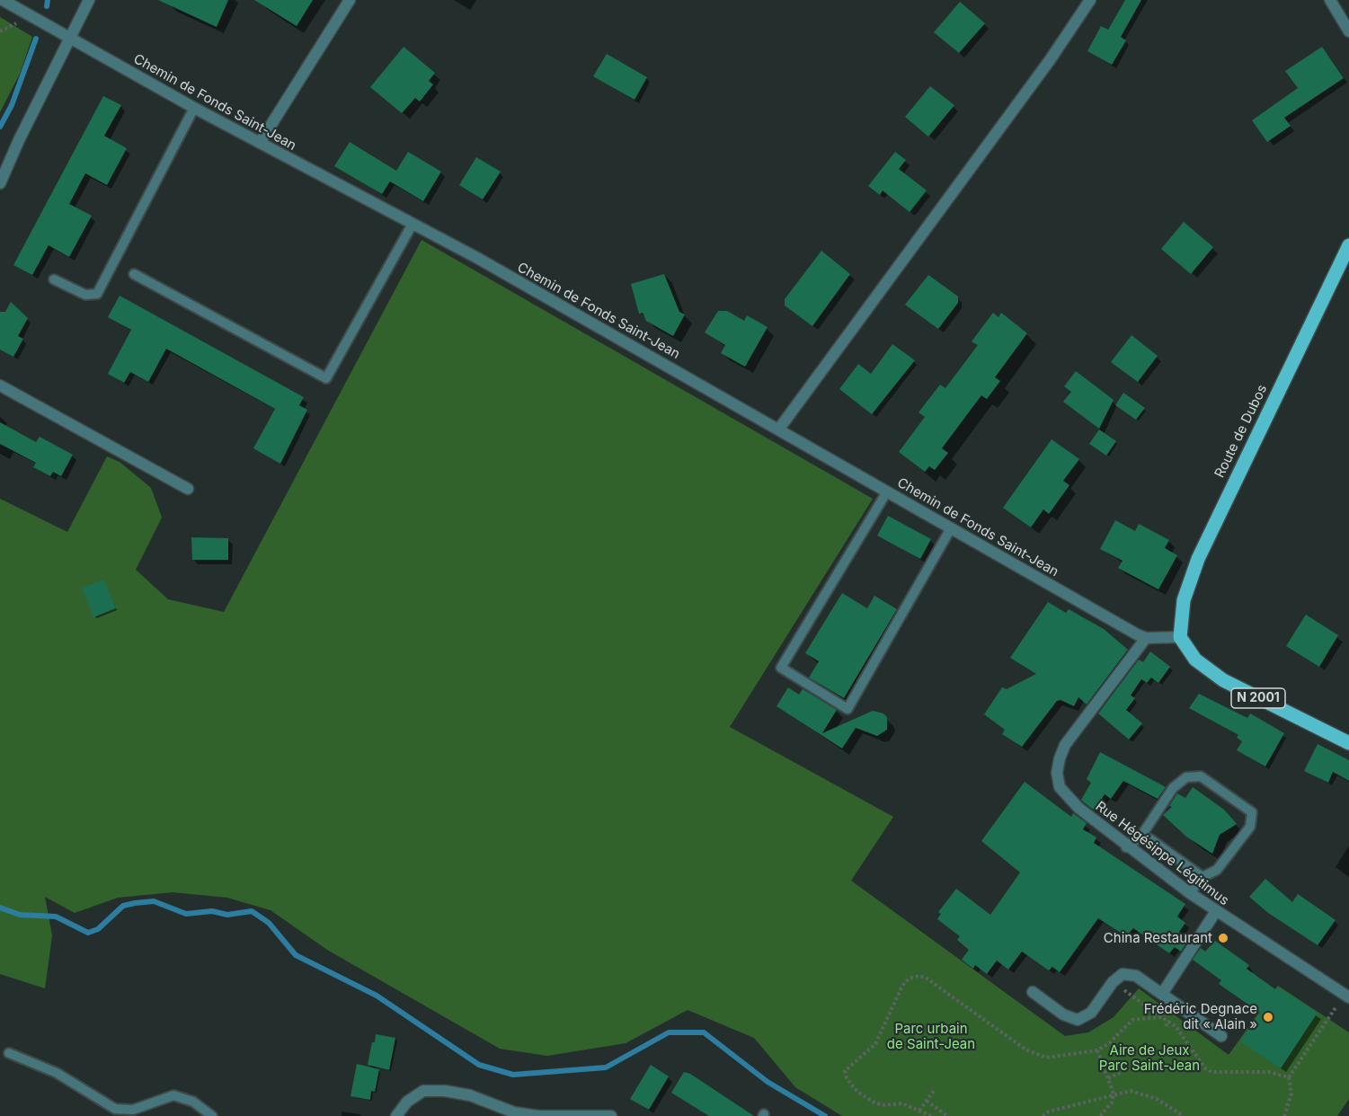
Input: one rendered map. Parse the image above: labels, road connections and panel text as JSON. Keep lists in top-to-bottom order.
{
  "streets": {
    "main road": ["Route de Dubos", "N 2001"],
    "street": ["Chemin de Fonds Saint-Jean", "Rue Hégésippe Légitimus"]
  },
  "crossings": [
    ["Chemin de Fonds Saint-Jean", "Rue Hégésippe Légitimus"],
    ["Route de Dubos", "N 2001"]
  ],
  "parks": ["Parc urbain de Saint-Jean", "Aire de Jeux Parc Saint-Jean"],
  "places": ["China Restaurant", "Frédéric Degnace dit « Alain »"]
}
